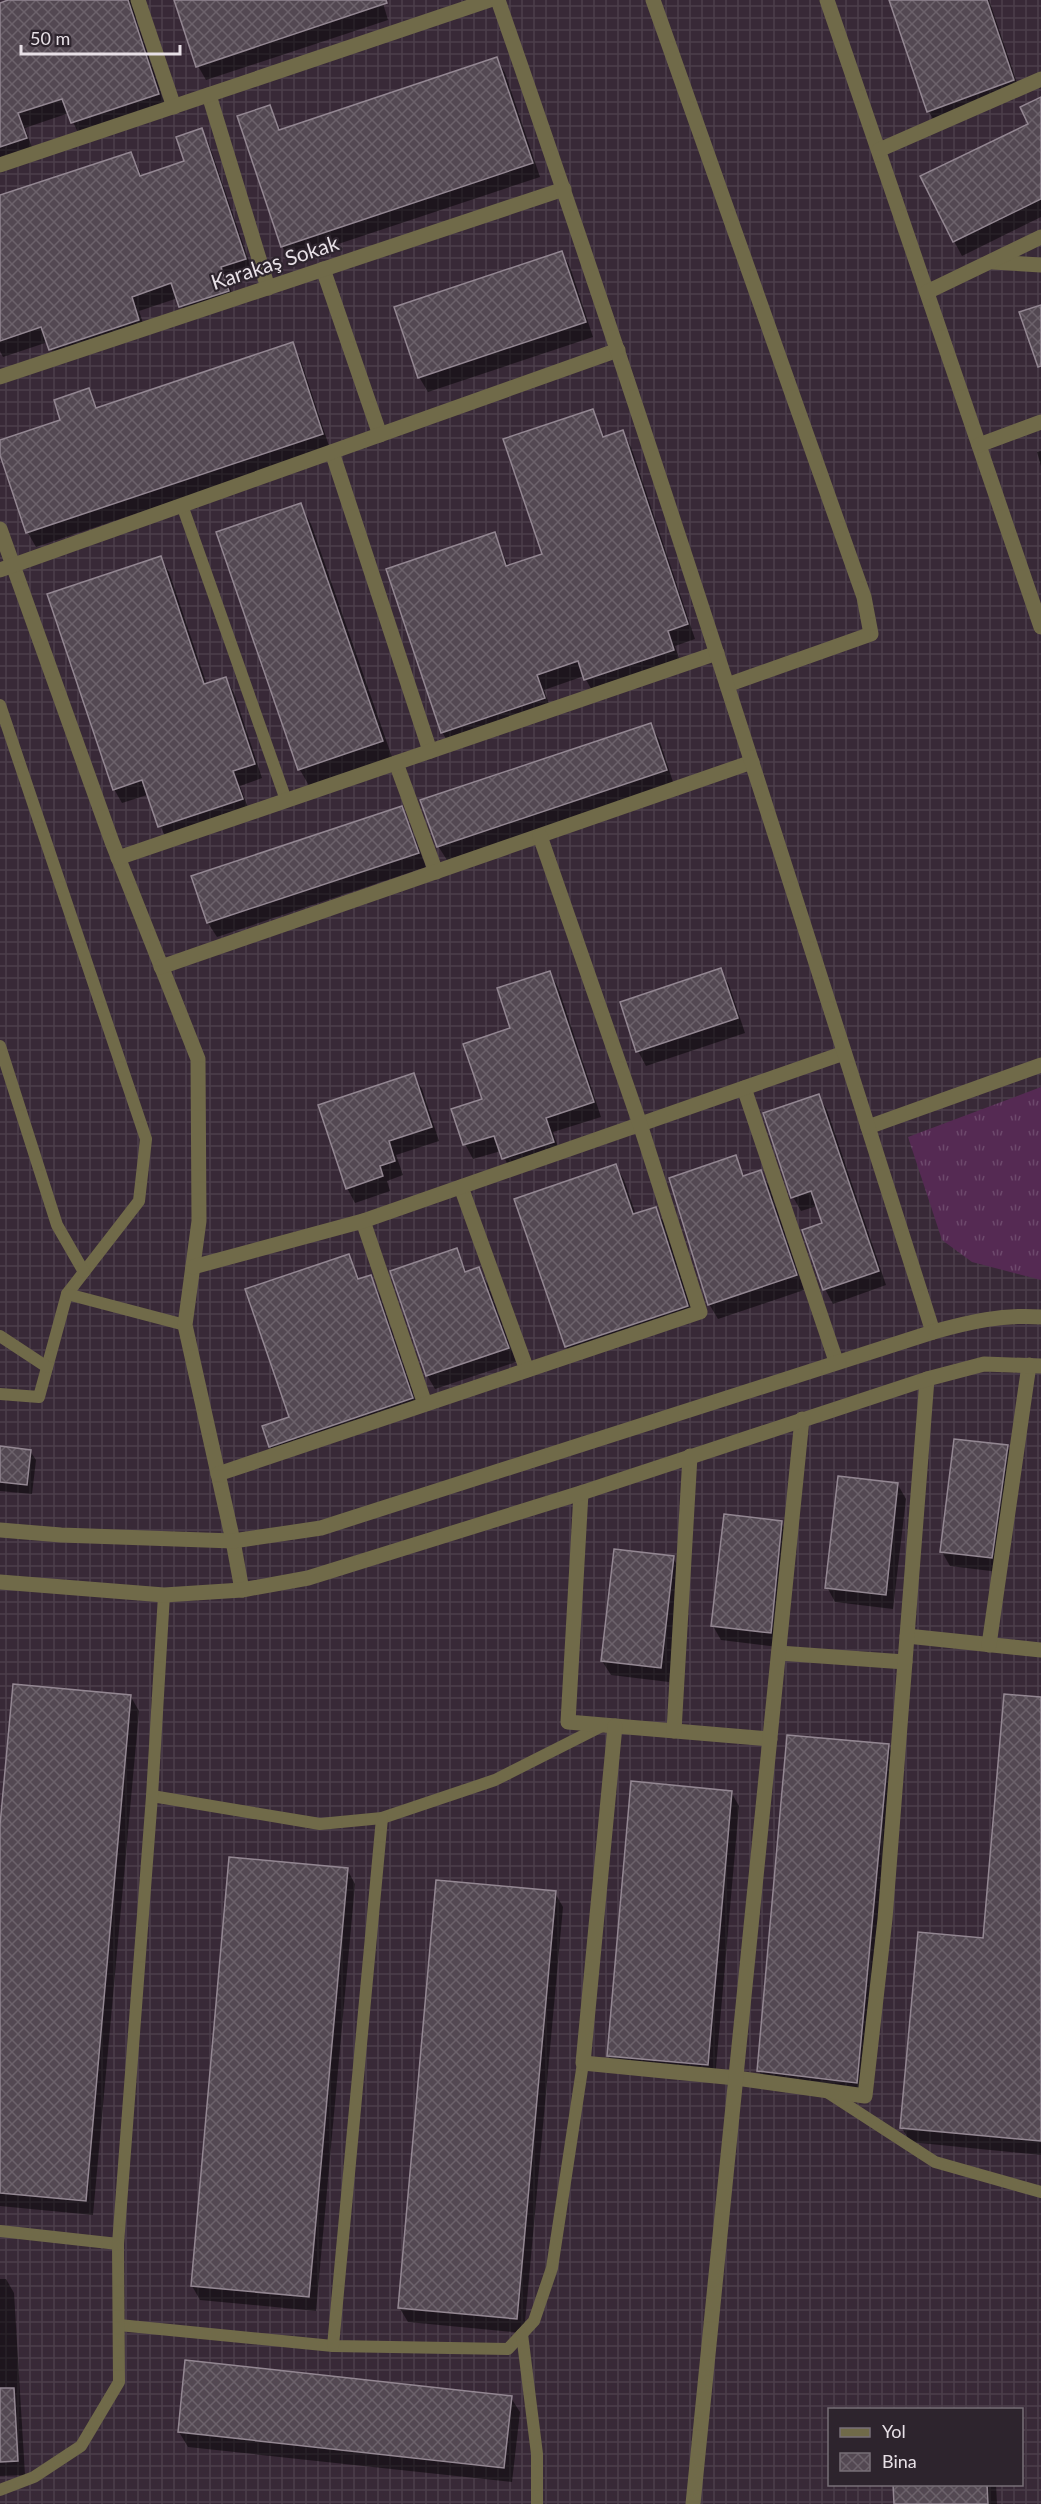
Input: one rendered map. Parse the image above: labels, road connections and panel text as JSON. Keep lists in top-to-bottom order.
{
  "streets": {
    "street": ["Karakaş Sokak"]
  },
  "legend": ["Yol", "Bina"],
  "scale_bar": "50 m"
}
